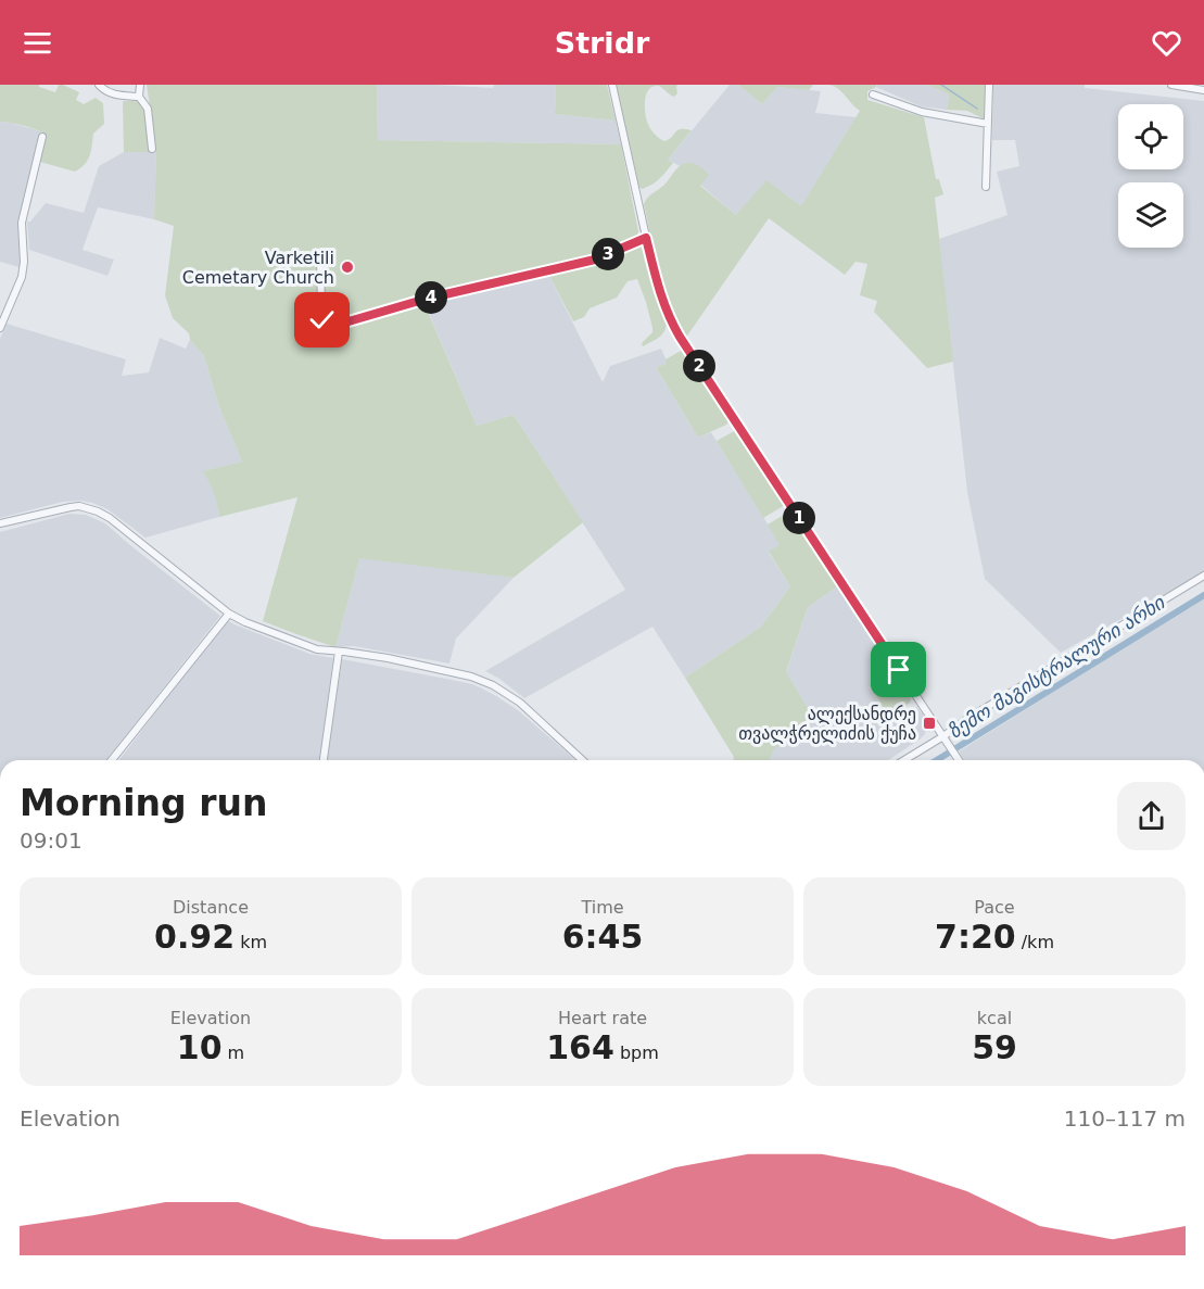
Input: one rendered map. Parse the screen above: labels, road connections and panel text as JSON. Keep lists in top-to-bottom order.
{
  "water": ["ზემო მაგისტრალური არხი"],
  "places": {
    "other": ["Varketili Cemetary Church"],
    "transit": ["ალექსანდრე თვალჭრელიძის ქუჩა"]
  },
  "page": {
    "header": "Stridr",
    "pins": [
      "3",
      "4",
      "2",
      "1"
    ],
    "heading": ["Morning run", "09:01"],
    "stats": [
      ["Distance", "0.92 km"],
      ["Time", "6:45"],
      ["Pace", "7:20 /km"],
      ["Elevation", "10 m"],
      ["Heart rate", "164 bpm"],
      ["kcal", "59"]
    ],
    "chart": ["Elevation", "110–117 m"]
  }
}
